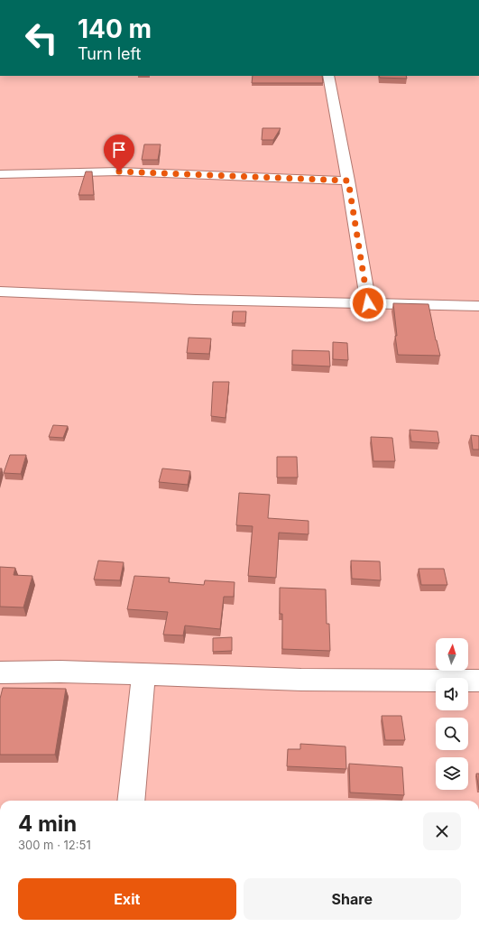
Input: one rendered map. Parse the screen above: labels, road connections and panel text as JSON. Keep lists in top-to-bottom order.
{
  "north": "top",
  "page": {
    "turn": ["140 m", "Turn left"],
    "heading": ["4 min", "300 m · 12:51"],
    "buttons": ["Exit", "Share"]
  }
}
